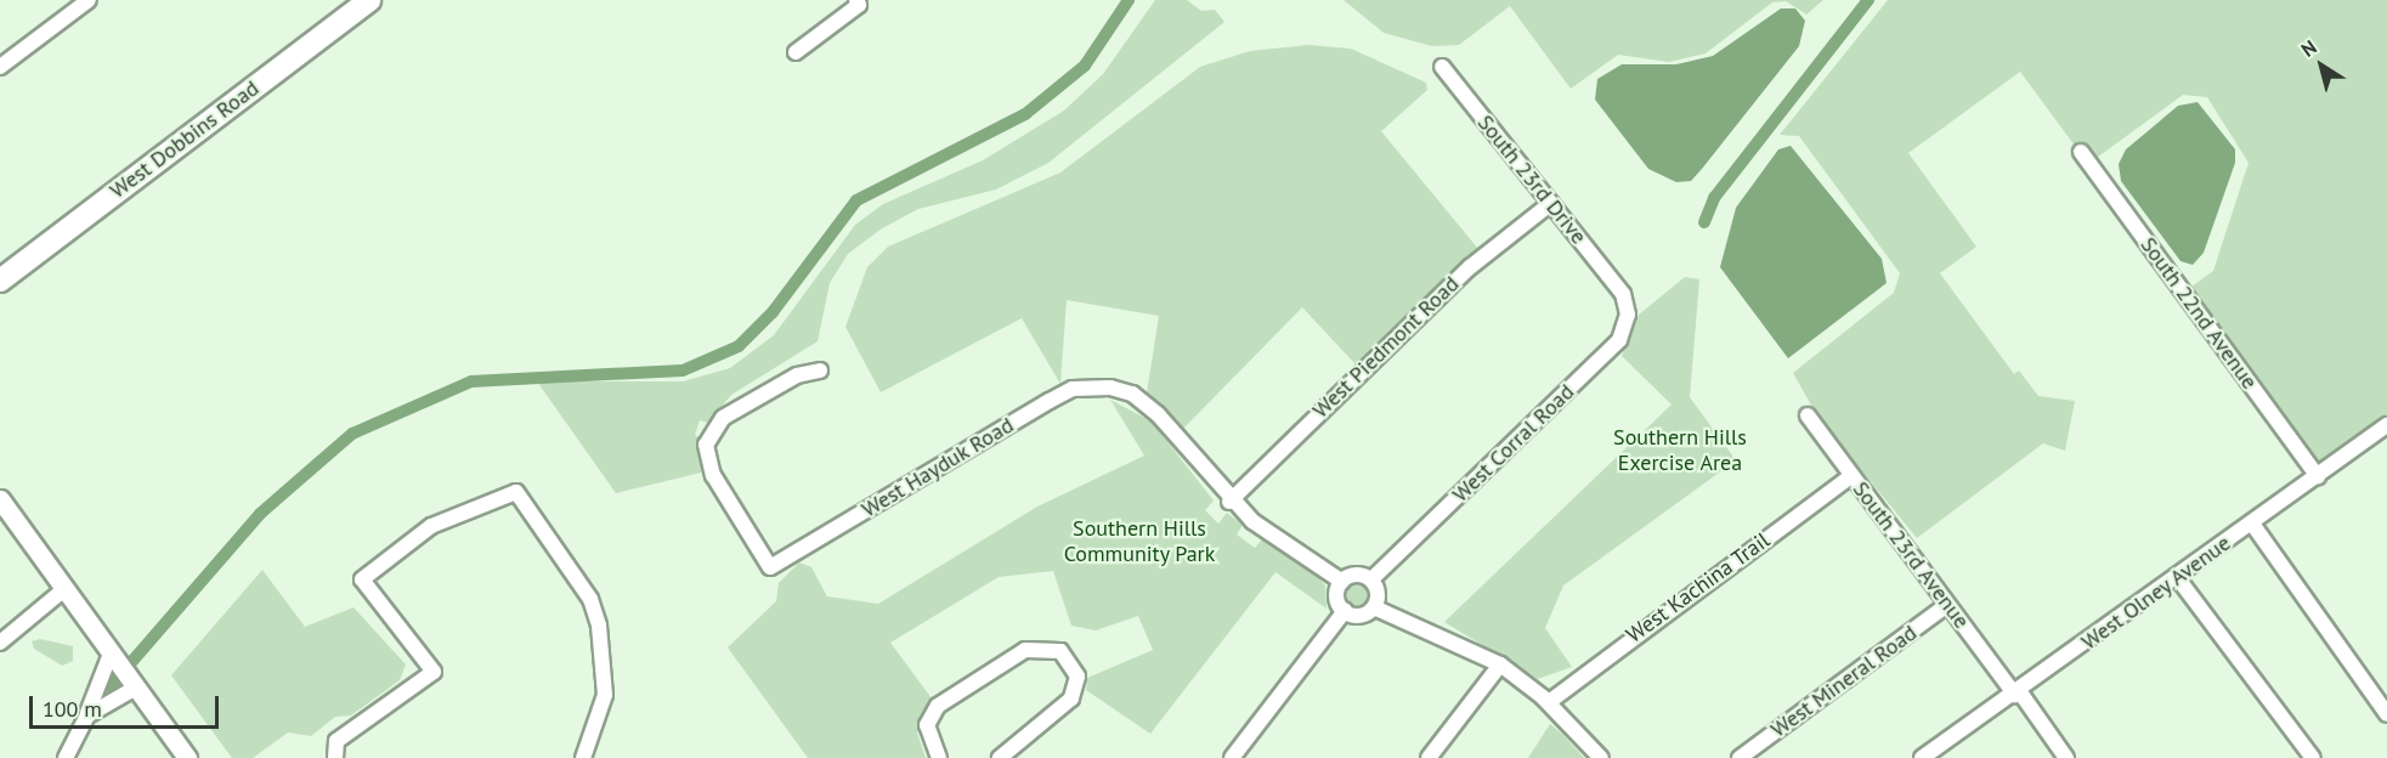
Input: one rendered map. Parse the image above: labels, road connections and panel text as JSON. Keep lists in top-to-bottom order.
{
  "streets": {
    "main road": ["West Dobbins Road"],
    "street": [
      "South 23rd Drive",
      "South 22nd Avenue",
      "West Piedmont Road",
      "West Corral Road",
      "West Hayduk Road",
      "South 23rd Avenue",
      "West Kachina Trail",
      "West Olney Avenue",
      "West Mineral Road"
    ]
  },
  "crossings": [
    ["South 23rd Drive", "West Piedmont Road"],
    ["South 23rd Drive", "West Corral Road"],
    ["South 22nd Avenue", "West Olney Avenue"],
    ["West Piedmont Road", "West Hayduk Road"],
    ["South 23rd Avenue", "West Kachina Trail"],
    ["South 23rd Avenue", "West Olney Avenue"],
    ["South 23rd Avenue", "West Mineral Road"]
  ],
  "parks": ["Southern Hills Exercise Area", "Southern Hills Community Park"],
  "scale_bar": "100 m",
  "north": "top left"
}
